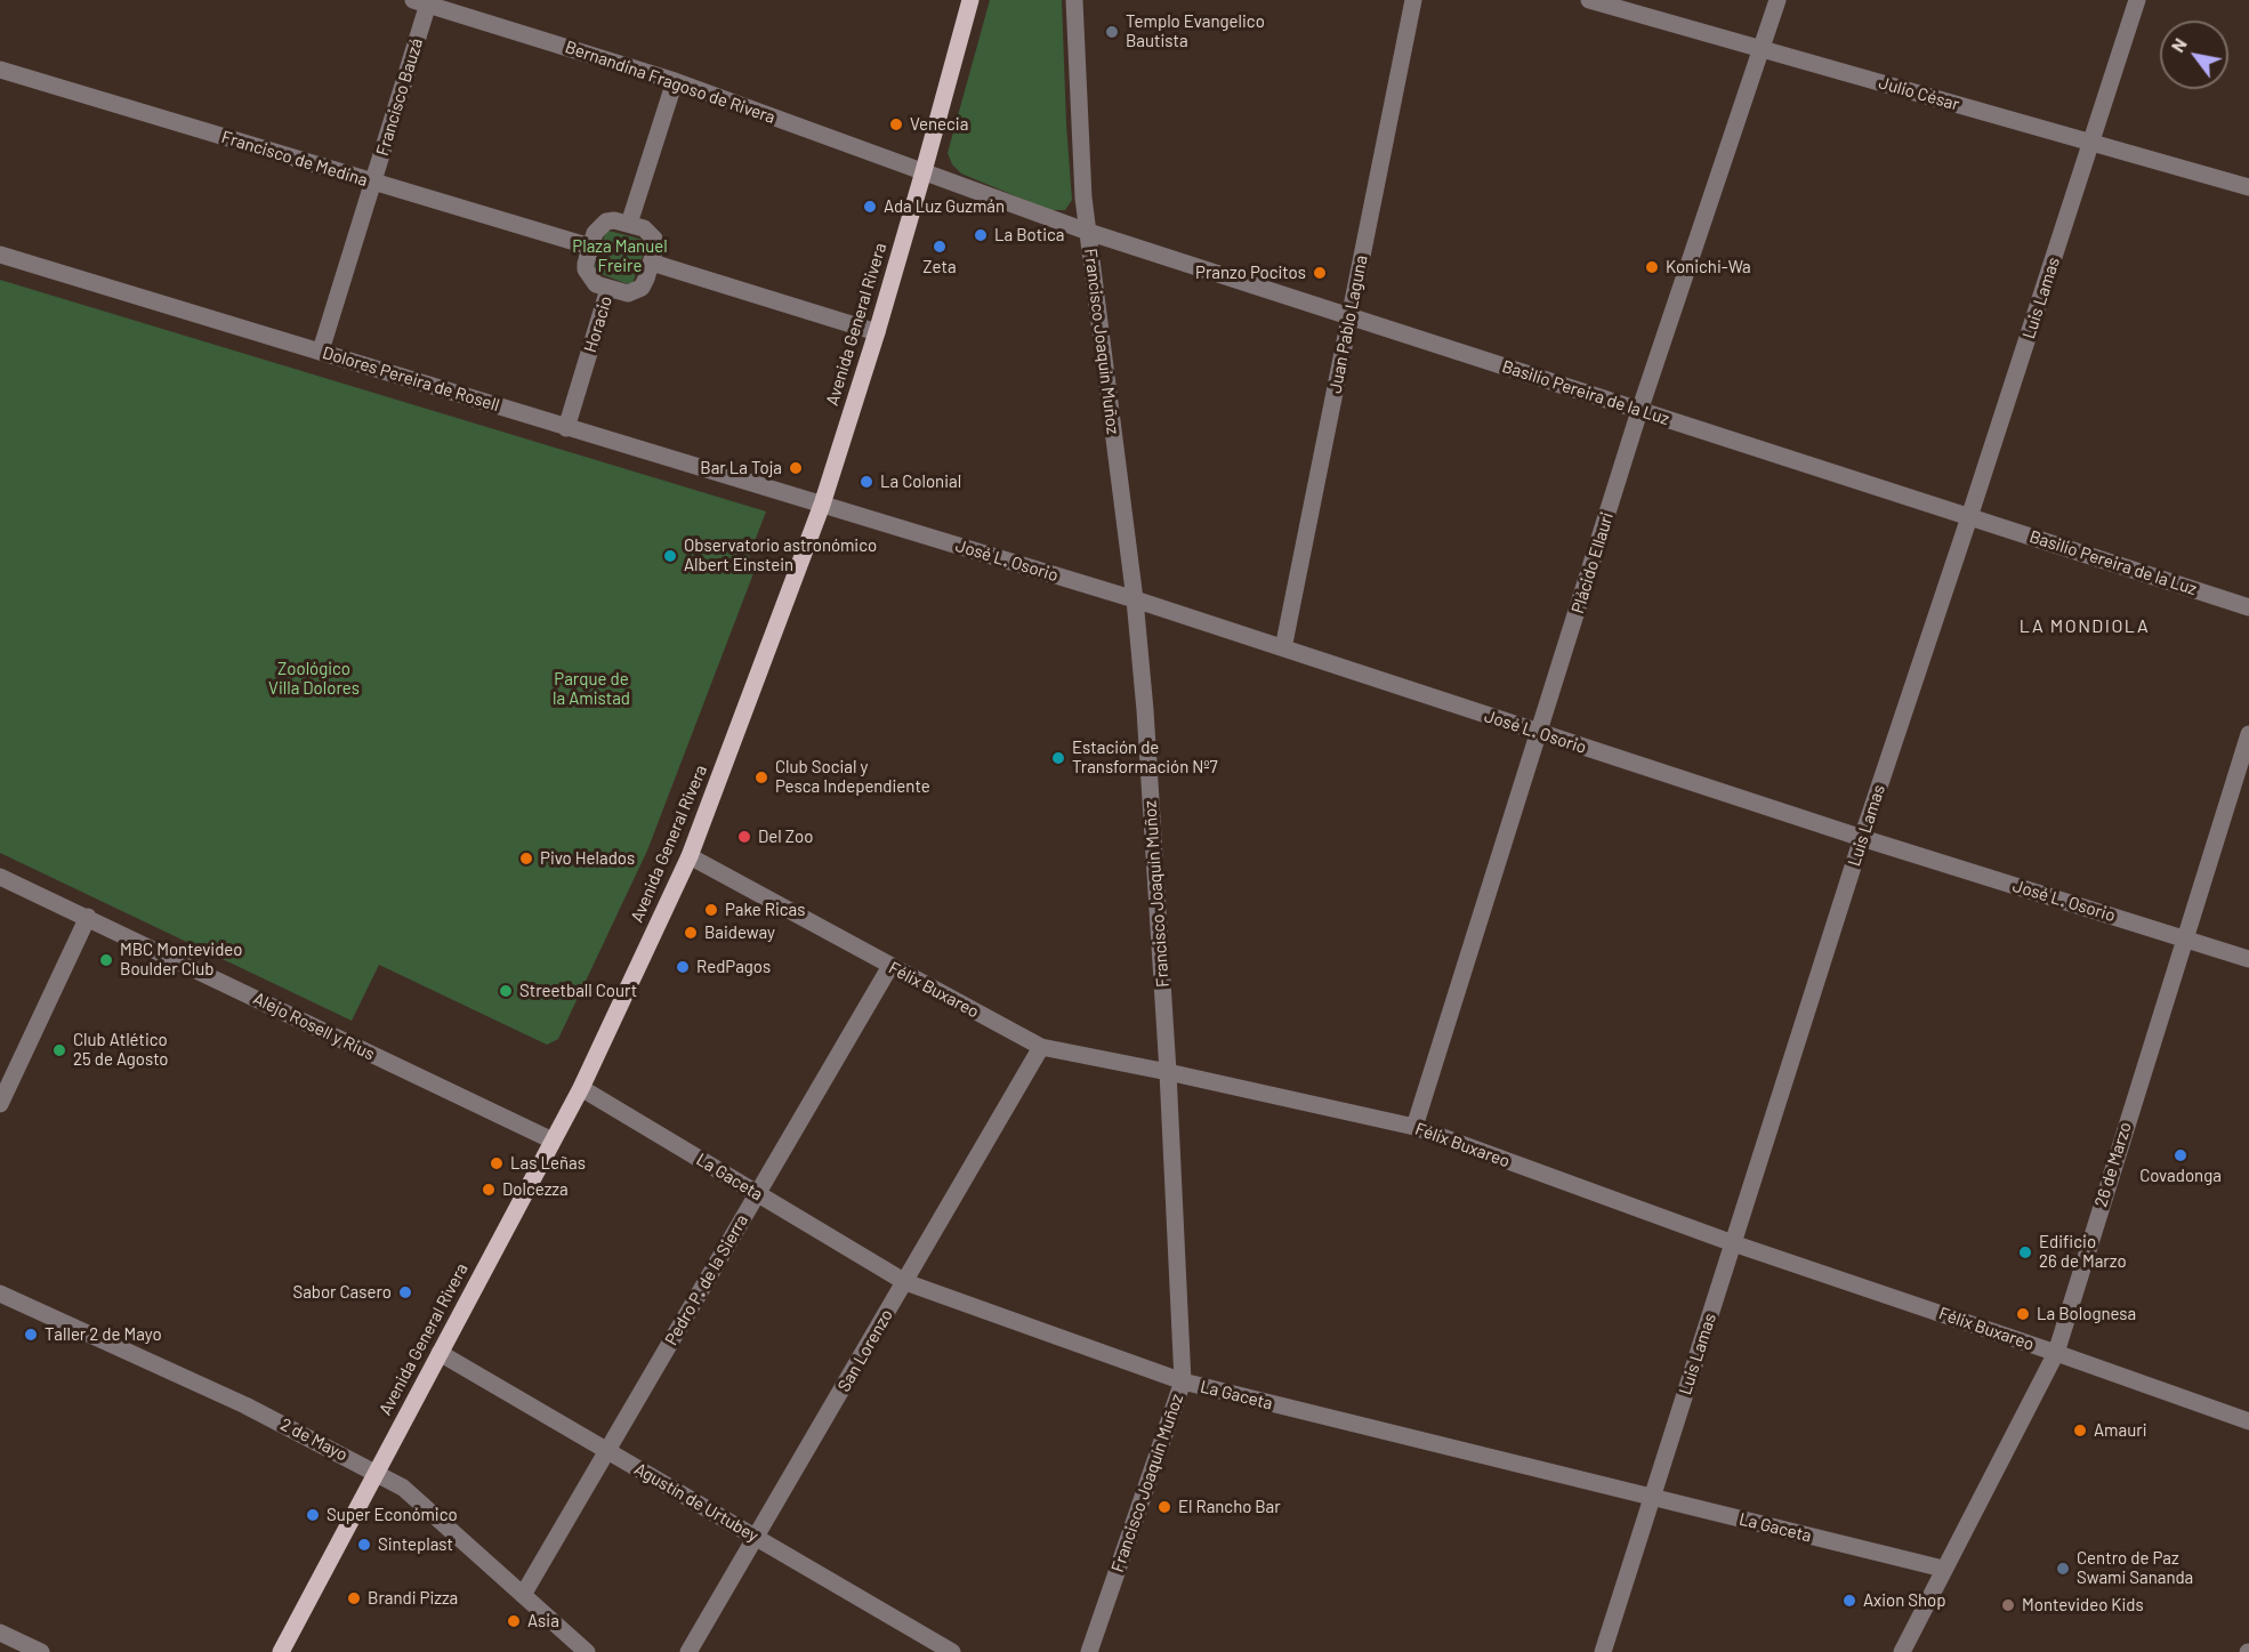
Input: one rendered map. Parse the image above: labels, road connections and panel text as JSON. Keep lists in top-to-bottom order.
{
  "streets": {
    "main road": ["Avenida General Rivera"],
    "street": [
      "Bernandina Fragoso de Rivera",
      "Julio César",
      "Francisco Bauzá",
      "Francisco de Medina",
      "Luis Lamas",
      "Horacio",
      "Juan Pablo Laguna",
      "Francisco Joaquín Muñoz",
      "Dolores Pereira de Rosell",
      "Basilio Pereira de la Luz",
      "José L. Osorio",
      "Plácido Ellauri",
      "Félix Buxareo",
      "Alejo Rosell y Rius",
      "26 de Marzo",
      "La Gaceta",
      "Pedro P. de la Sierra",
      "San Lorenzo",
      "2 de Mayo",
      "Agustín de Urtubey"
    ]
  },
  "crossings": [
    ["Bernandina Fragoso de Rivera", "Francisco Bauzá"],
    ["Bernandina Fragoso de Rivera", "Avenida General Rivera"],
    ["Bernandina Fragoso de Rivera", "Basilio Pereira de la Luz"],
    ["Julio César", "Luis Lamas"],
    ["Julio César", "Plácido Ellauri"],
    ["Francisco Bauzá", "Francisco de Medina"],
    ["Francisco Bauzá", "Dolores Pereira de Rosell"],
    ["Francisco de Medina", "Horacio"],
    ["Luis Lamas", "Basilio Pereira de la Luz"],
    ["Luis Lamas", "José L. Osorio"],
    ["Luis Lamas", "Félix Buxareo"],
    ["Luis Lamas", "La Gaceta"],
    ["Horacio", "Dolores Pereira de Rosell"],
    ["Avenida General Rivera", "Dolores Pereira de Rosell"],
    ["Avenida General Rivera", "Basilio Pereira de la Luz"],
    ["Avenida General Rivera", "José L. Osorio"],
    ["Avenida General Rivera", "Félix Buxareo"],
    ["Avenida General Rivera", "Alejo Rosell y Rius"],
    ["Avenida General Rivera", "La Gaceta"],
    ["Avenida General Rivera", "2 de Mayo"],
    ["Avenida General Rivera", "Agustín de Urtubey"],
    ["Juan Pablo Laguna", "Basilio Pereira de la Luz"],
    ["Juan Pablo Laguna", "José L. Osorio"],
    ["Francisco Joaquín Muñoz", "Basilio Pereira de la Luz"],
    ["Francisco Joaquín Muñoz", "José L. Osorio"],
    ["Francisco Joaquín Muñoz", "Félix Buxareo"],
    ["Francisco Joaquín Muñoz", "La Gaceta"],
    ["Dolores Pereira de Rosell", "José L. Osorio"],
    ["Basilio Pereira de la Luz", "Plácido Ellauri"],
    ["José L. Osorio", "Plácido Ellauri"],
    ["José L. Osorio", "26 de Marzo"],
    ["Plácido Ellauri", "Félix Buxareo"],
    ["Félix Buxareo", "26 de Marzo"],
    ["Félix Buxareo", "Pedro P. de la Sierra"],
    ["Félix Buxareo", "San Lorenzo"],
    ["26 de Marzo", "La Gaceta"],
    ["La Gaceta", "Pedro P. de la Sierra"],
    ["La Gaceta", "San Lorenzo"],
    ["Pedro P. de la Sierra", "2 de Mayo"],
    ["Pedro P. de la Sierra", "Agustín de Urtubey"],
    ["San Lorenzo", "Agustín de Urtubey"]
  ],
  "districts": ["LA MONDIOLA"],
  "parks": ["Plaza Manuel Freire", "Zoológico Villa Dolores", "Parque de la Amistad"],
  "places": [
    "Templo Evangelico Bautista",
    "Venecia",
    "Ada Luz Guzmán",
    "La Botica",
    "Zeta",
    "Konichi-Wa",
    "Pranzo Pocitos",
    "Bar La Toja",
    "La Colonial",
    "Observatorio astronómico Albert Einstein",
    "Estación de Transformación Nº7",
    "Club Social y Pesca Independiente",
    "Del Zoo",
    "Pivo Helados",
    "Pake Ricas",
    "Baideway",
    "MBC Montevideo Boulder Club",
    "RedPagos",
    "Streetball Court",
    "Club Atlético 25 de Agosto",
    "Covadonga",
    "Las Leñas",
    "Dolcezza",
    "Edificio 26 de Marzo",
    "Sabor Casero",
    "La Bolognesa",
    "Taller 2 de Mayo",
    "Amauri",
    "El Rancho Bar",
    "Super Económico",
    "Sinteplast",
    "Centro de Paz Swami Sananda",
    "Brandi Pizza",
    "Axion Shop",
    "Montevideo Kids",
    "Asia"
  ],
  "north": "top left"
}
